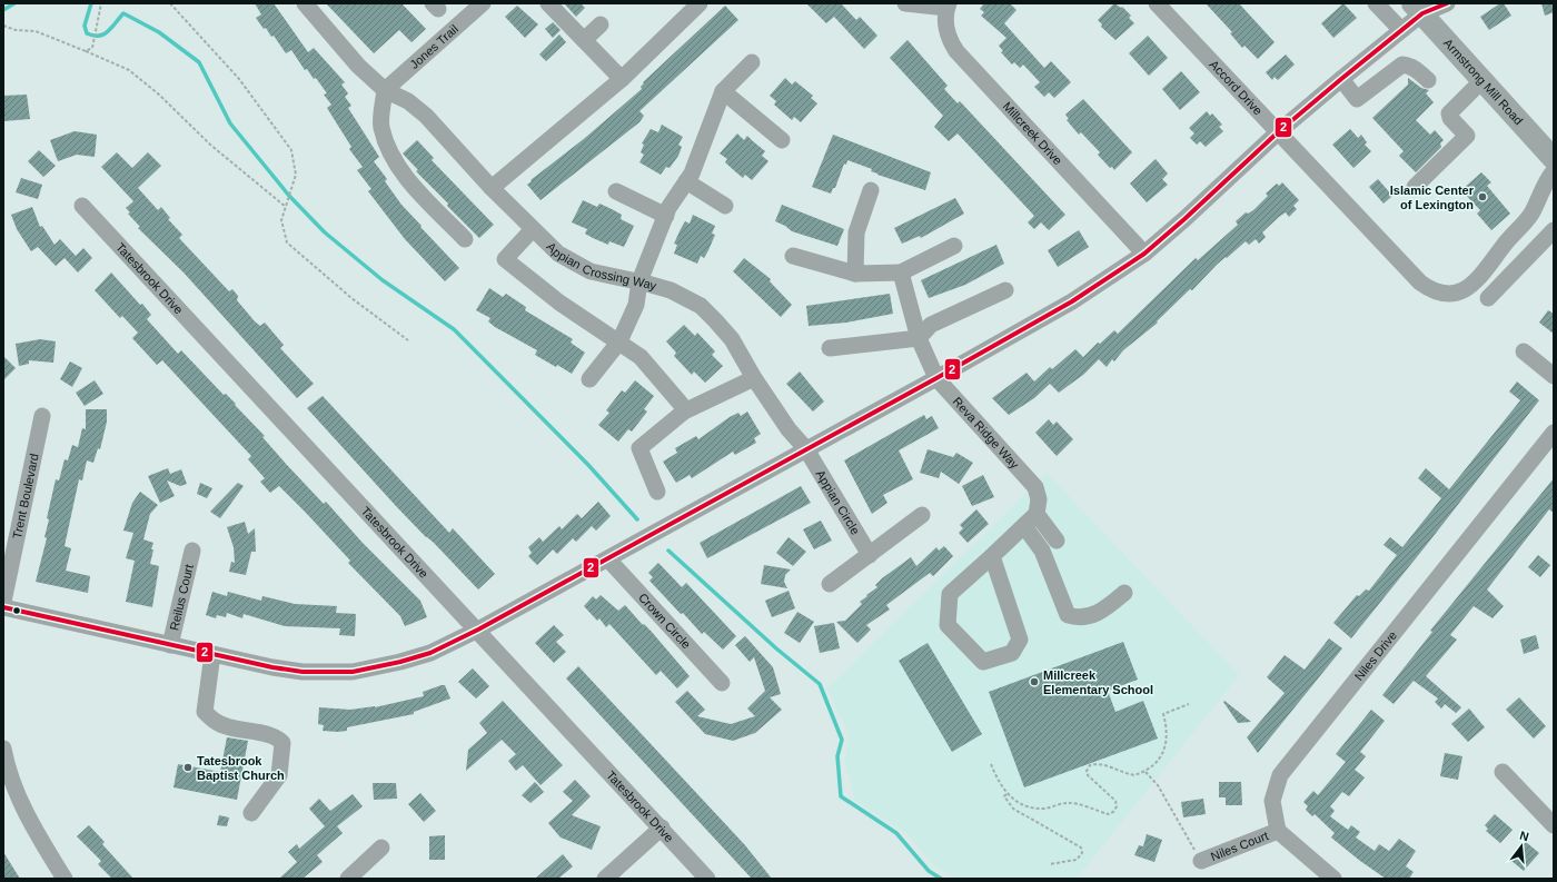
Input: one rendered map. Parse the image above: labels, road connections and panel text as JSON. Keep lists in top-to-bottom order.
{
  "streets": {
    "main road": ["Armstrong Mill Road"],
    "street": [
      "Jones Trail",
      "Accord Drive",
      "Millcreek Drive",
      "Appian Crossing Way",
      "Tatesbrook Drive",
      "Reva Ridge Way",
      "Trent Boulevard",
      "Appian Circle",
      "Reilus Court",
      "Crown Circle",
      "Niles Drive",
      "Niles Court"
    ]
  },
  "crossings": [
    ["Jones Trail", "Appian Crossing Way"],
    ["Appian Crossing Way", "Appian Circle"],
    ["Niles Drive", "Niles Court"]
  ],
  "places": ["Islamic Center of Lexington", "Millcreek Elementary School", "Tatesbrook Baptist Church"],
  "lines": ["transit line 2"],
  "north": "top"
}
